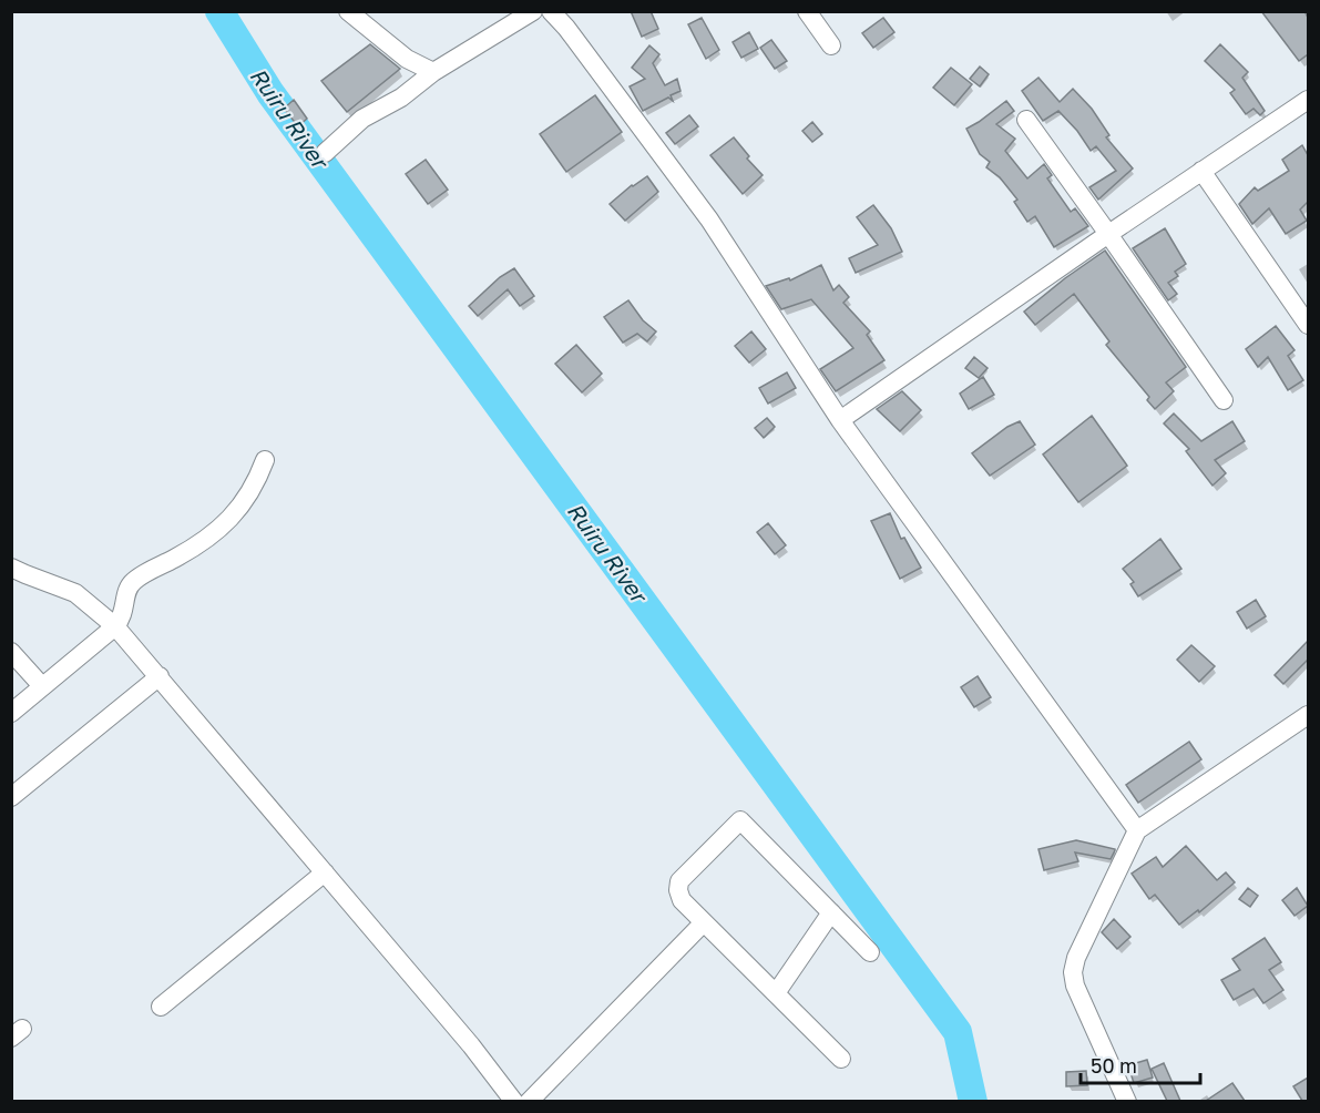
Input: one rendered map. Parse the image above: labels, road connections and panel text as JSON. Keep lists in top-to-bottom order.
{
  "water": ["Ruiru River"],
  "scale_bar": "50 m"
}
